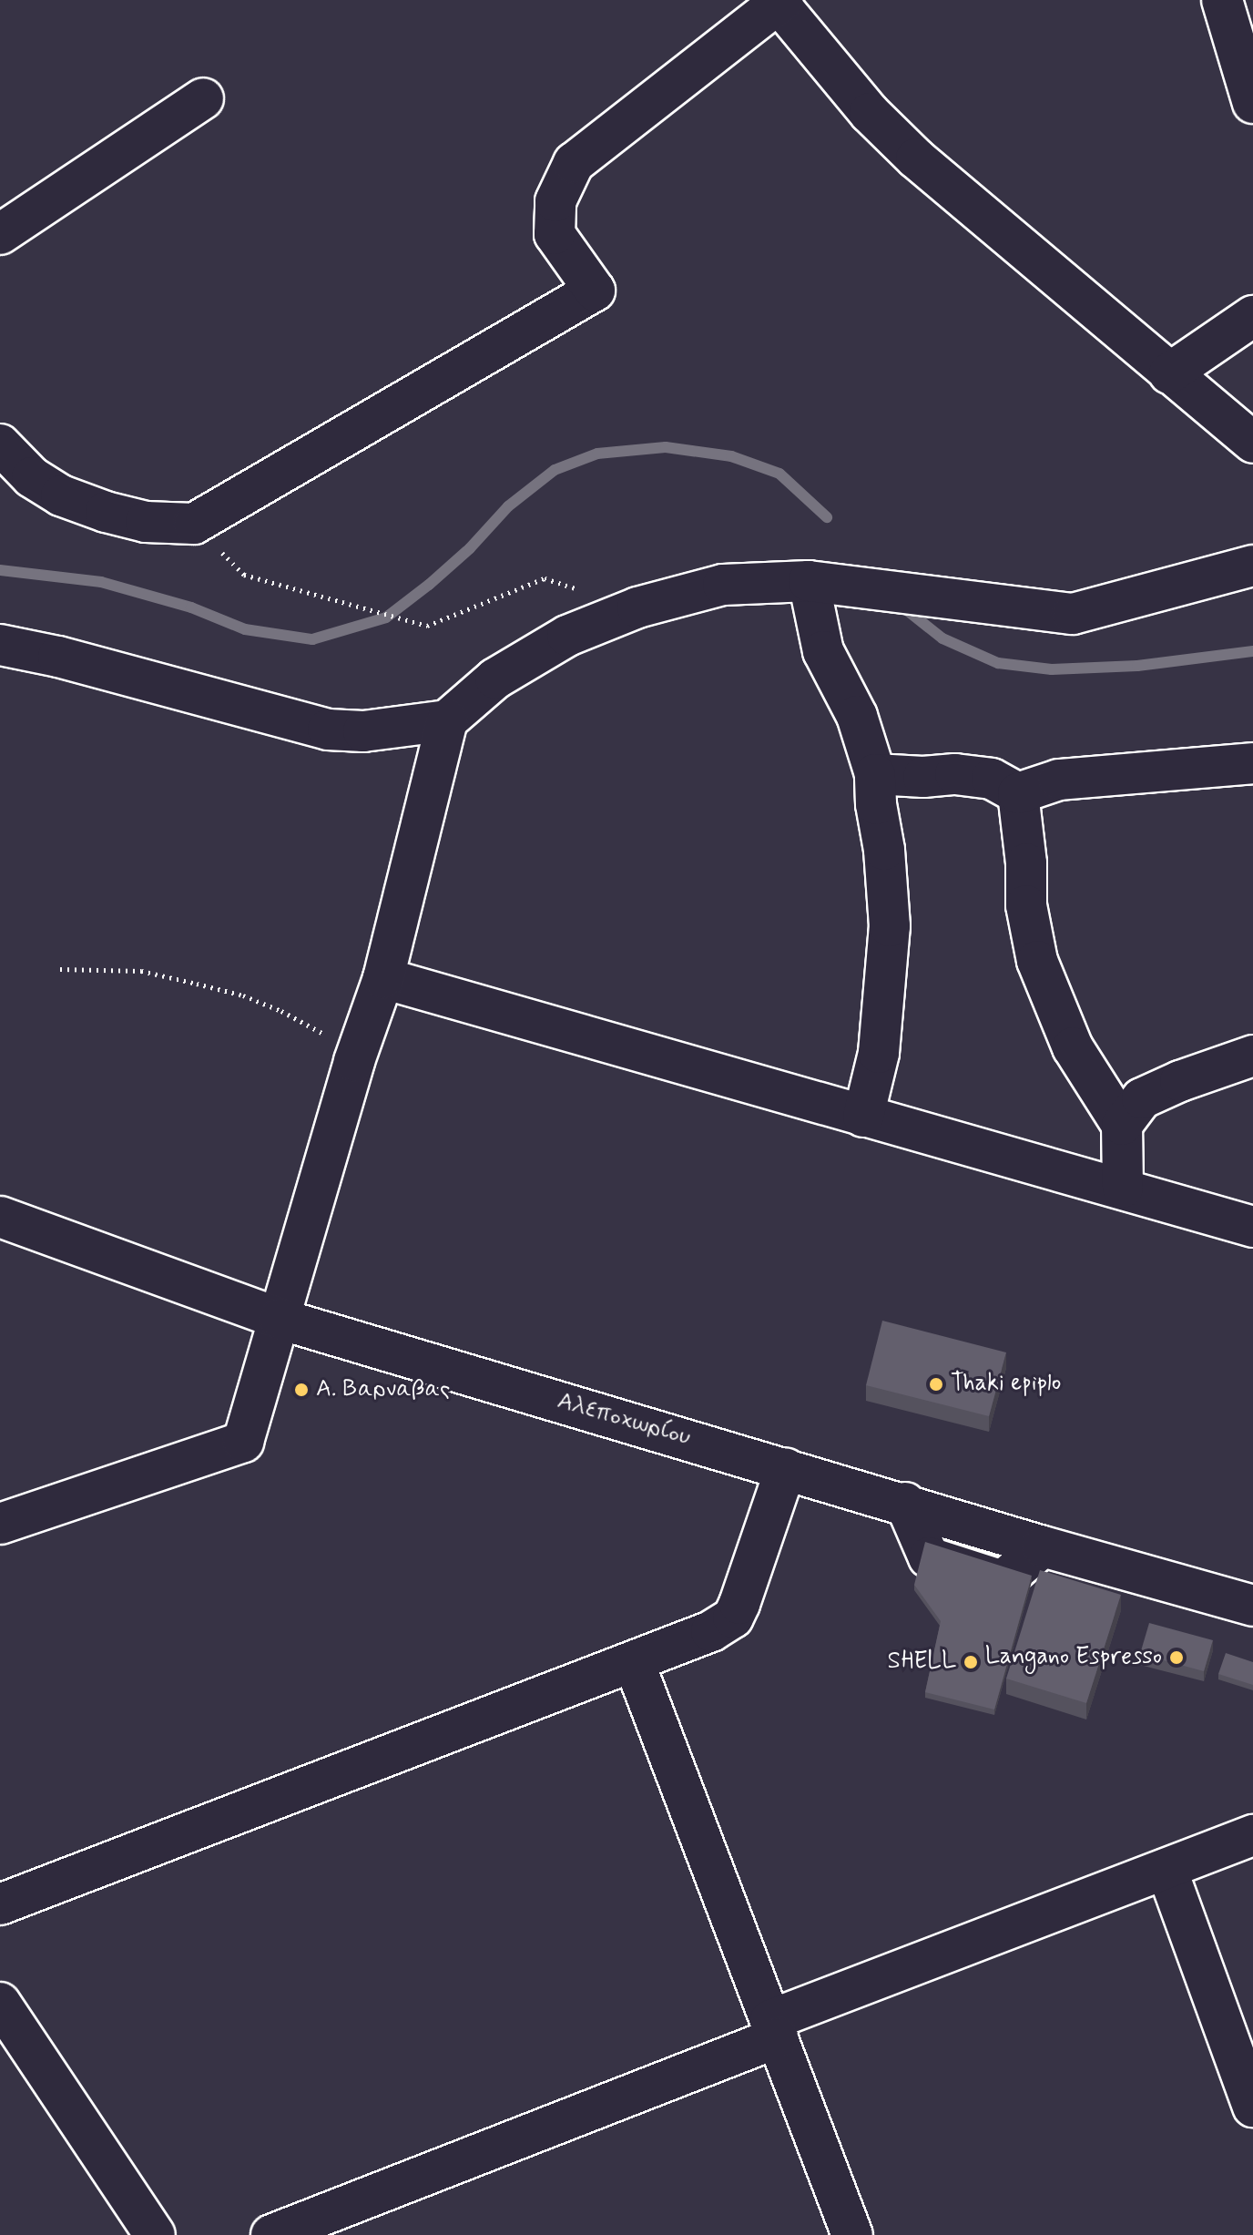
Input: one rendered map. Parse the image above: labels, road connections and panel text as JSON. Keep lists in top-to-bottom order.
{
  "streets": {
    "street": ["Αλεποχωρίου"]
  },
  "places": [
    "Thaki epiplo",
    "Α. Βαρναβας",
    "Langano Espresso",
    "SHELL"
  ]
}
